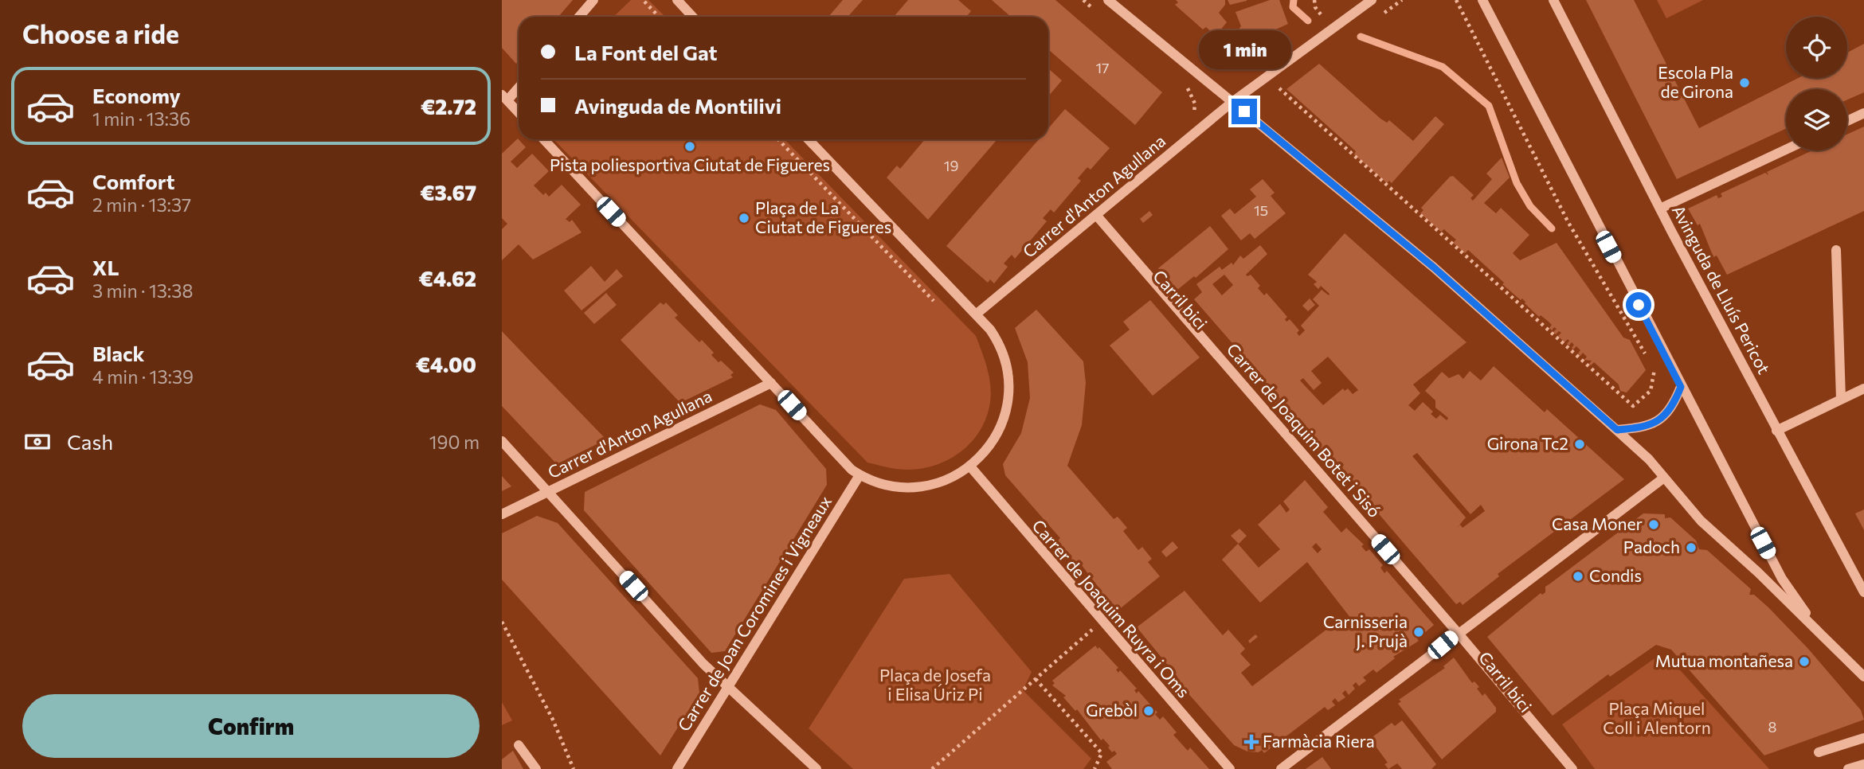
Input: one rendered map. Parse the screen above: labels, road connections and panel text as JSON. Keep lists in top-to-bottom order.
{
  "streets": {
    "street": [
      "Carrer d'Anton Agullana",
      "Avinguda de Lluís Pericot",
      "Carrer de Joaquim Botet i Sisó",
      "Carrer de Joaquim Ruyra i Oms",
      "Carrer de Joan Coromines i Vigneaux"
    ]
  },
  "crossings": [
    ["Carrer d'Anton Agullana", "Carrer de Joaquim Botet i Sisó"]
  ],
  "parks": ["Plaça de Josefa i Elisa Úriz Pi", "Plaça Miquel Coll i Alentorn"],
  "places": {
    "other": [
      "Escola Pla de Girona",
      "Pista poliesportiva Ciutat de Figueres",
      "Plaça de La Ciutat de Figueres",
      "Girona Tc2",
      "Casa Moner",
      "Padoch",
      "Condis",
      "Carnisseria J. Prujà",
      "Mutua montañesa",
      "Grebòl"
    ],
    "health": ["Farmàcia Riera"]
  },
  "house_numbers": [
    "17",
    "19",
    "15",
    "8"
  ],
  "page": {
    "heading": "Choose a ride",
    "banner": ["La Font del Gat", "Avinguda de Montilivi"],
    "bubble": "1 min",
    "list": [
      {
        "name": "Economy",
        "note": "1 min · 13:36",
        "value": "€2.72"
      },
      {
        "name": "Comfort",
        "note": "2 min · 13:37",
        "value": "€3.67"
      },
      {
        "name": "XL",
        "note": "3 min · 13:38",
        "value": "€4.62"
      },
      {
        "name": "Black",
        "note": "4 min · 13:39",
        "value": "€4.00"
      }
    ],
    "pay": ["Cash", "190 m"],
    "buttons": "Confirm"
  }
}
